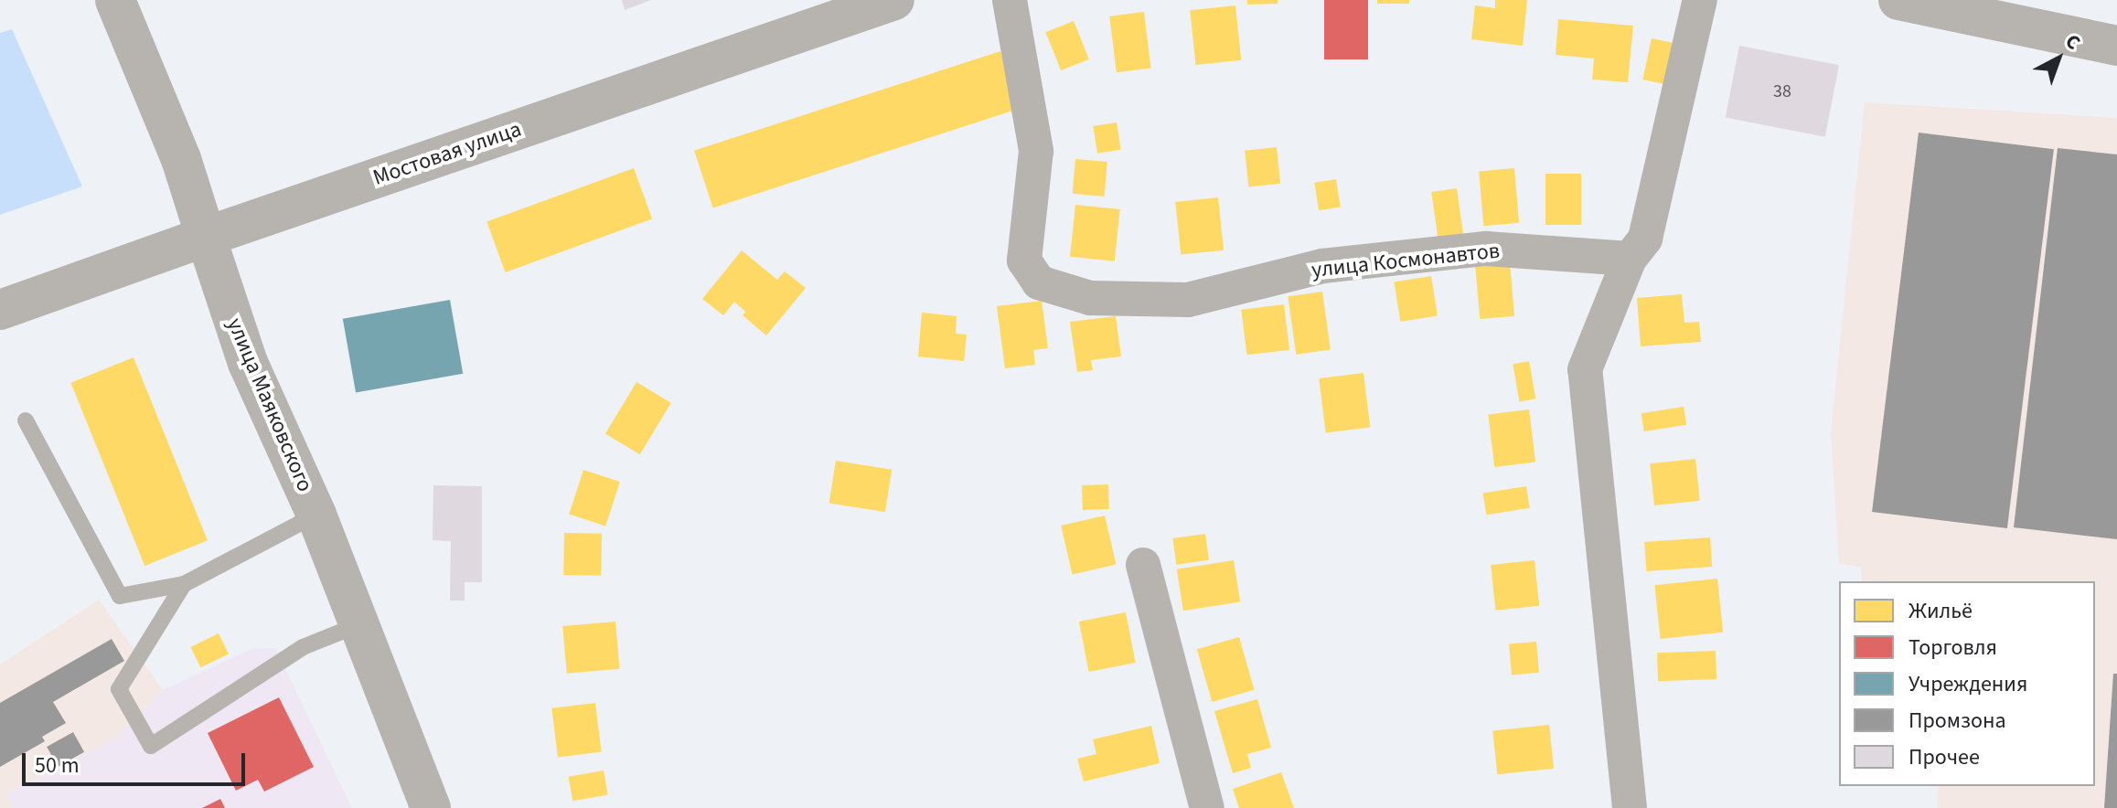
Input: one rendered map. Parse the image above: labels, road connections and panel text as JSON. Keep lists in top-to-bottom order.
{
  "streets": {
    "main road": ["Мостовая улица", "улица Маяковского"],
    "street": ["улица Космонавтов"]
  },
  "crossings": [
    ["Мостовая улица", "улица Маяковского"]
  ],
  "house_numbers": ["38"],
  "legend": [
    "Жильё",
    "Торговля",
    "Учреждения",
    "Промзона",
    "Прочее"
  ],
  "scale_bar": "50 m",
  "north": "top right"
}
